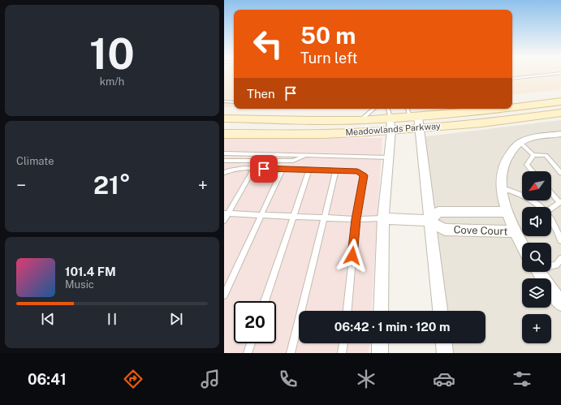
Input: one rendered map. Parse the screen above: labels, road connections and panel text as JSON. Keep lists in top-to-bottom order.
{
  "streets": {
    "main road": ["Meadowlands Parkway"],
    "street": ["Cove Court"]
  },
  "north": "bottom left",
  "page": {
    "tile": [
      ["10", "km/h"],
      "Climate"
    ],
    "turn": ["50 m", "Turn left"],
    "then": "Then",
    "map_buttons": "+",
    "heat": ["−", "21°", "+"],
    "song": ["101.4 FM", "Music"],
    "limit": "20",
    "trip": "06:42 · 1 min · 120 m",
    "tabs": "06:41"
  }
}
